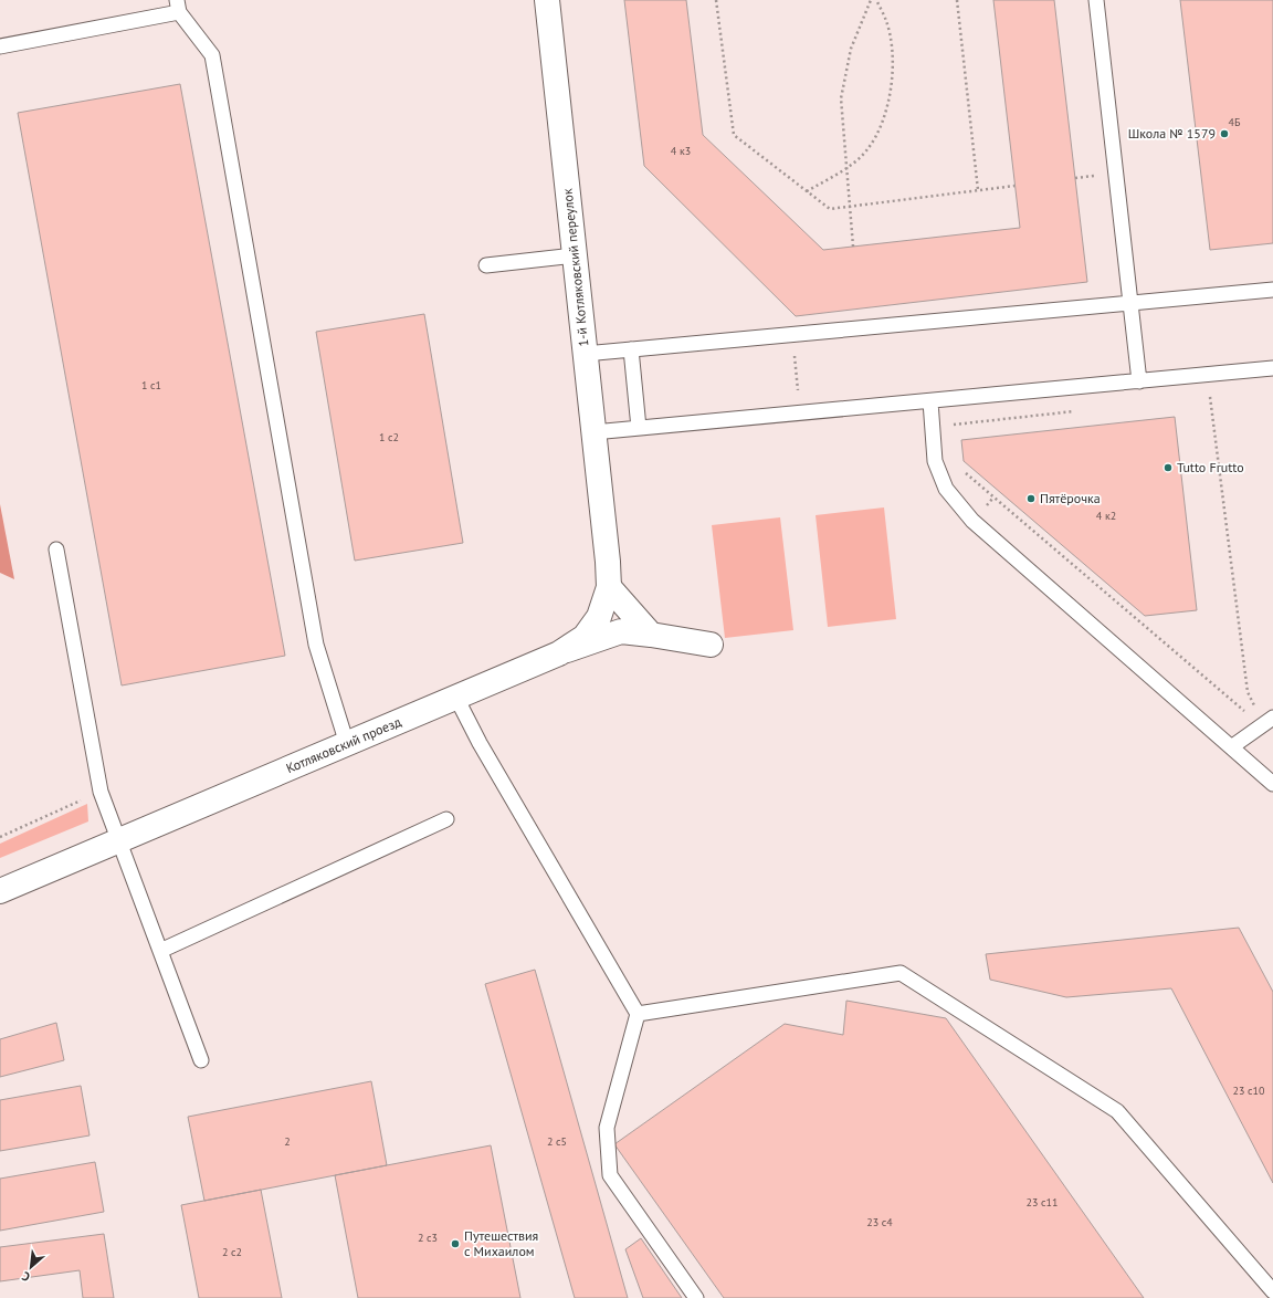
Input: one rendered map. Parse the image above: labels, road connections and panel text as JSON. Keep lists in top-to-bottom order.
{
  "streets": {
    "street": ["1-й Котляковский переулок", "Котляковский проезд"]
  },
  "crossings": [
    ["1-й Котляковский переулок", "Котляковский проезд"]
  ],
  "places": [
    "Школа № 1579",
    "Tutto Frutto",
    "Пятёрочка",
    "Путешествия с Михаилом"
  ],
  "house_numbers": [
    "4Б",
    "4 к3",
    "1 с1",
    "1 с2",
    "4 к2",
    "23 с10",
    "2",
    "2 с5",
    "23 с11",
    "23 с4",
    "2 с3",
    "2 с2"
  ],
  "north": "bottom left"
}
